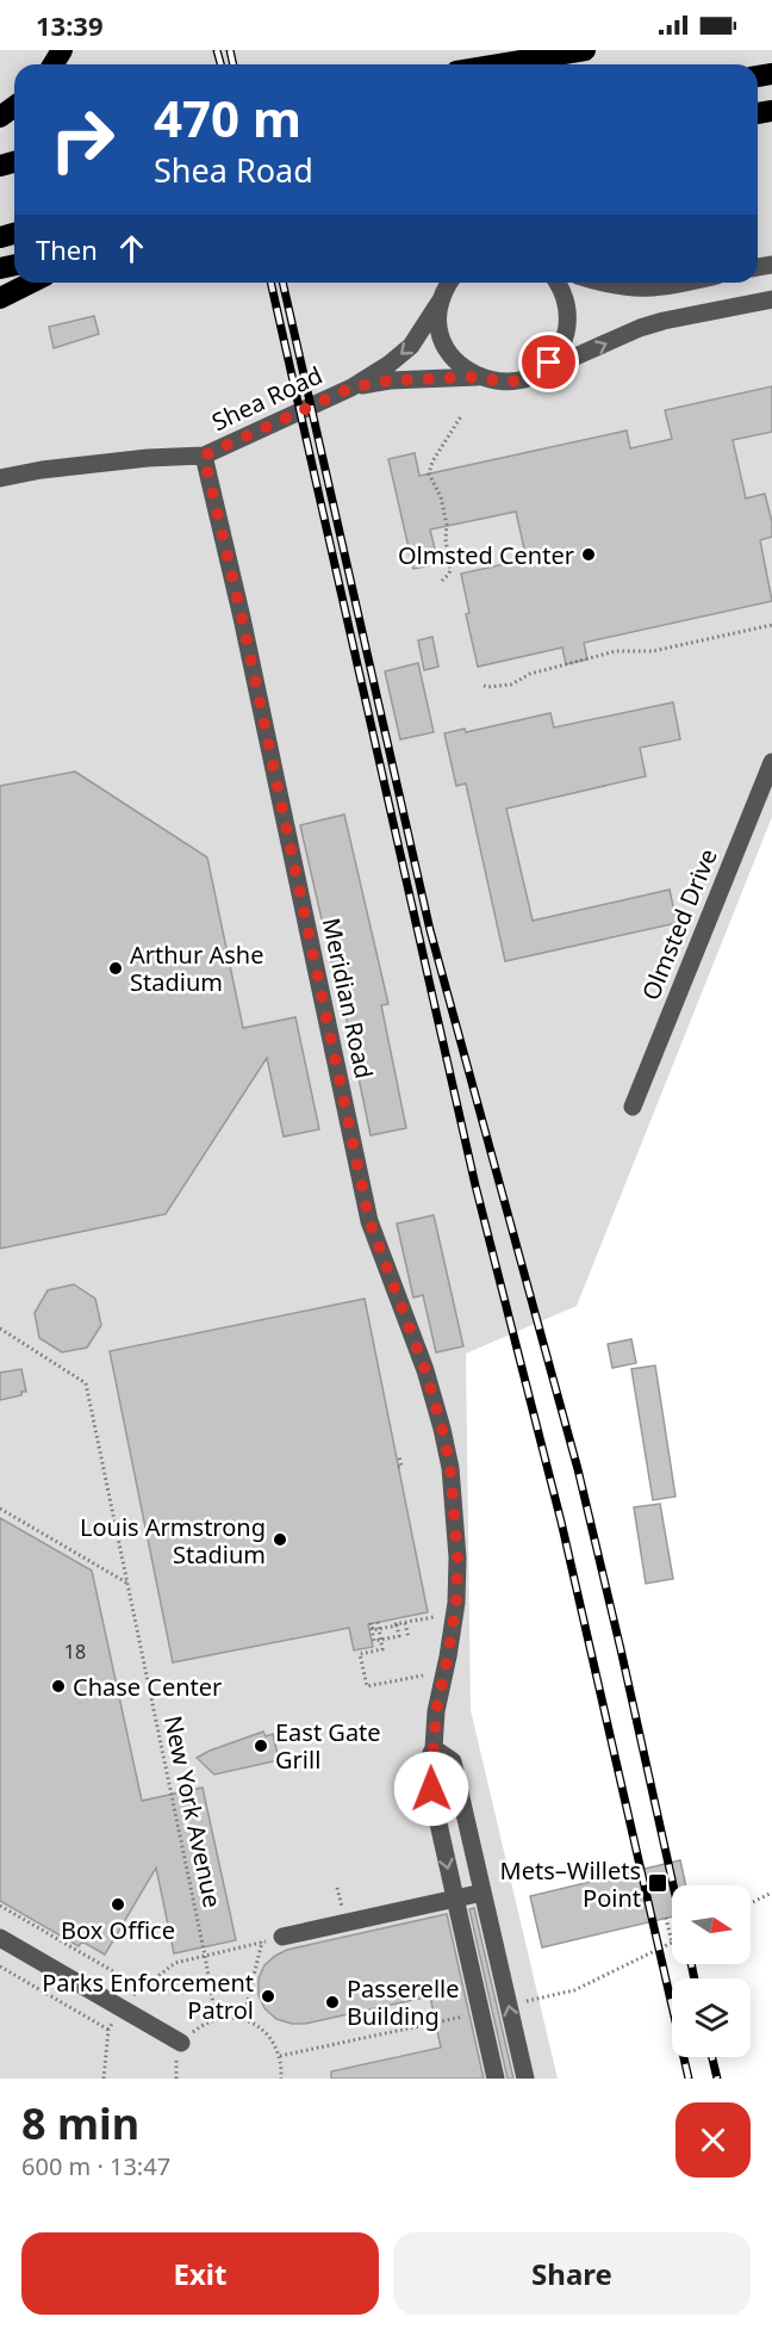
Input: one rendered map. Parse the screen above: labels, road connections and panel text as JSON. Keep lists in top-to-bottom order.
{
  "streets": {
    "street": ["Shea Road", "Olmsted Drive", "Meridian Road"],
    "path": ["New York Avenue"]
  },
  "crossings": [
    ["Shea Road", "Meridian Road"]
  ],
  "places": {
    "other": [
      "Olmsted Center",
      "Arthur Ashe Stadium",
      "Louis Armstrong Stadium",
      "Chase Center",
      "East Gate Grill",
      "Box Office",
      "Parks Enforcement Patrol",
      "Passerelle Building"
    ],
    "transit": ["Mets–Willets Point"]
  },
  "house_numbers": ["18"],
  "north": "right",
  "page": {
    "status": "13:39",
    "turn": ["470 m", "Shea Road"],
    "then": "Then",
    "heading": ["8 min", "600 m · 13:47"],
    "buttons": ["Exit", "Share"]
  }
}
